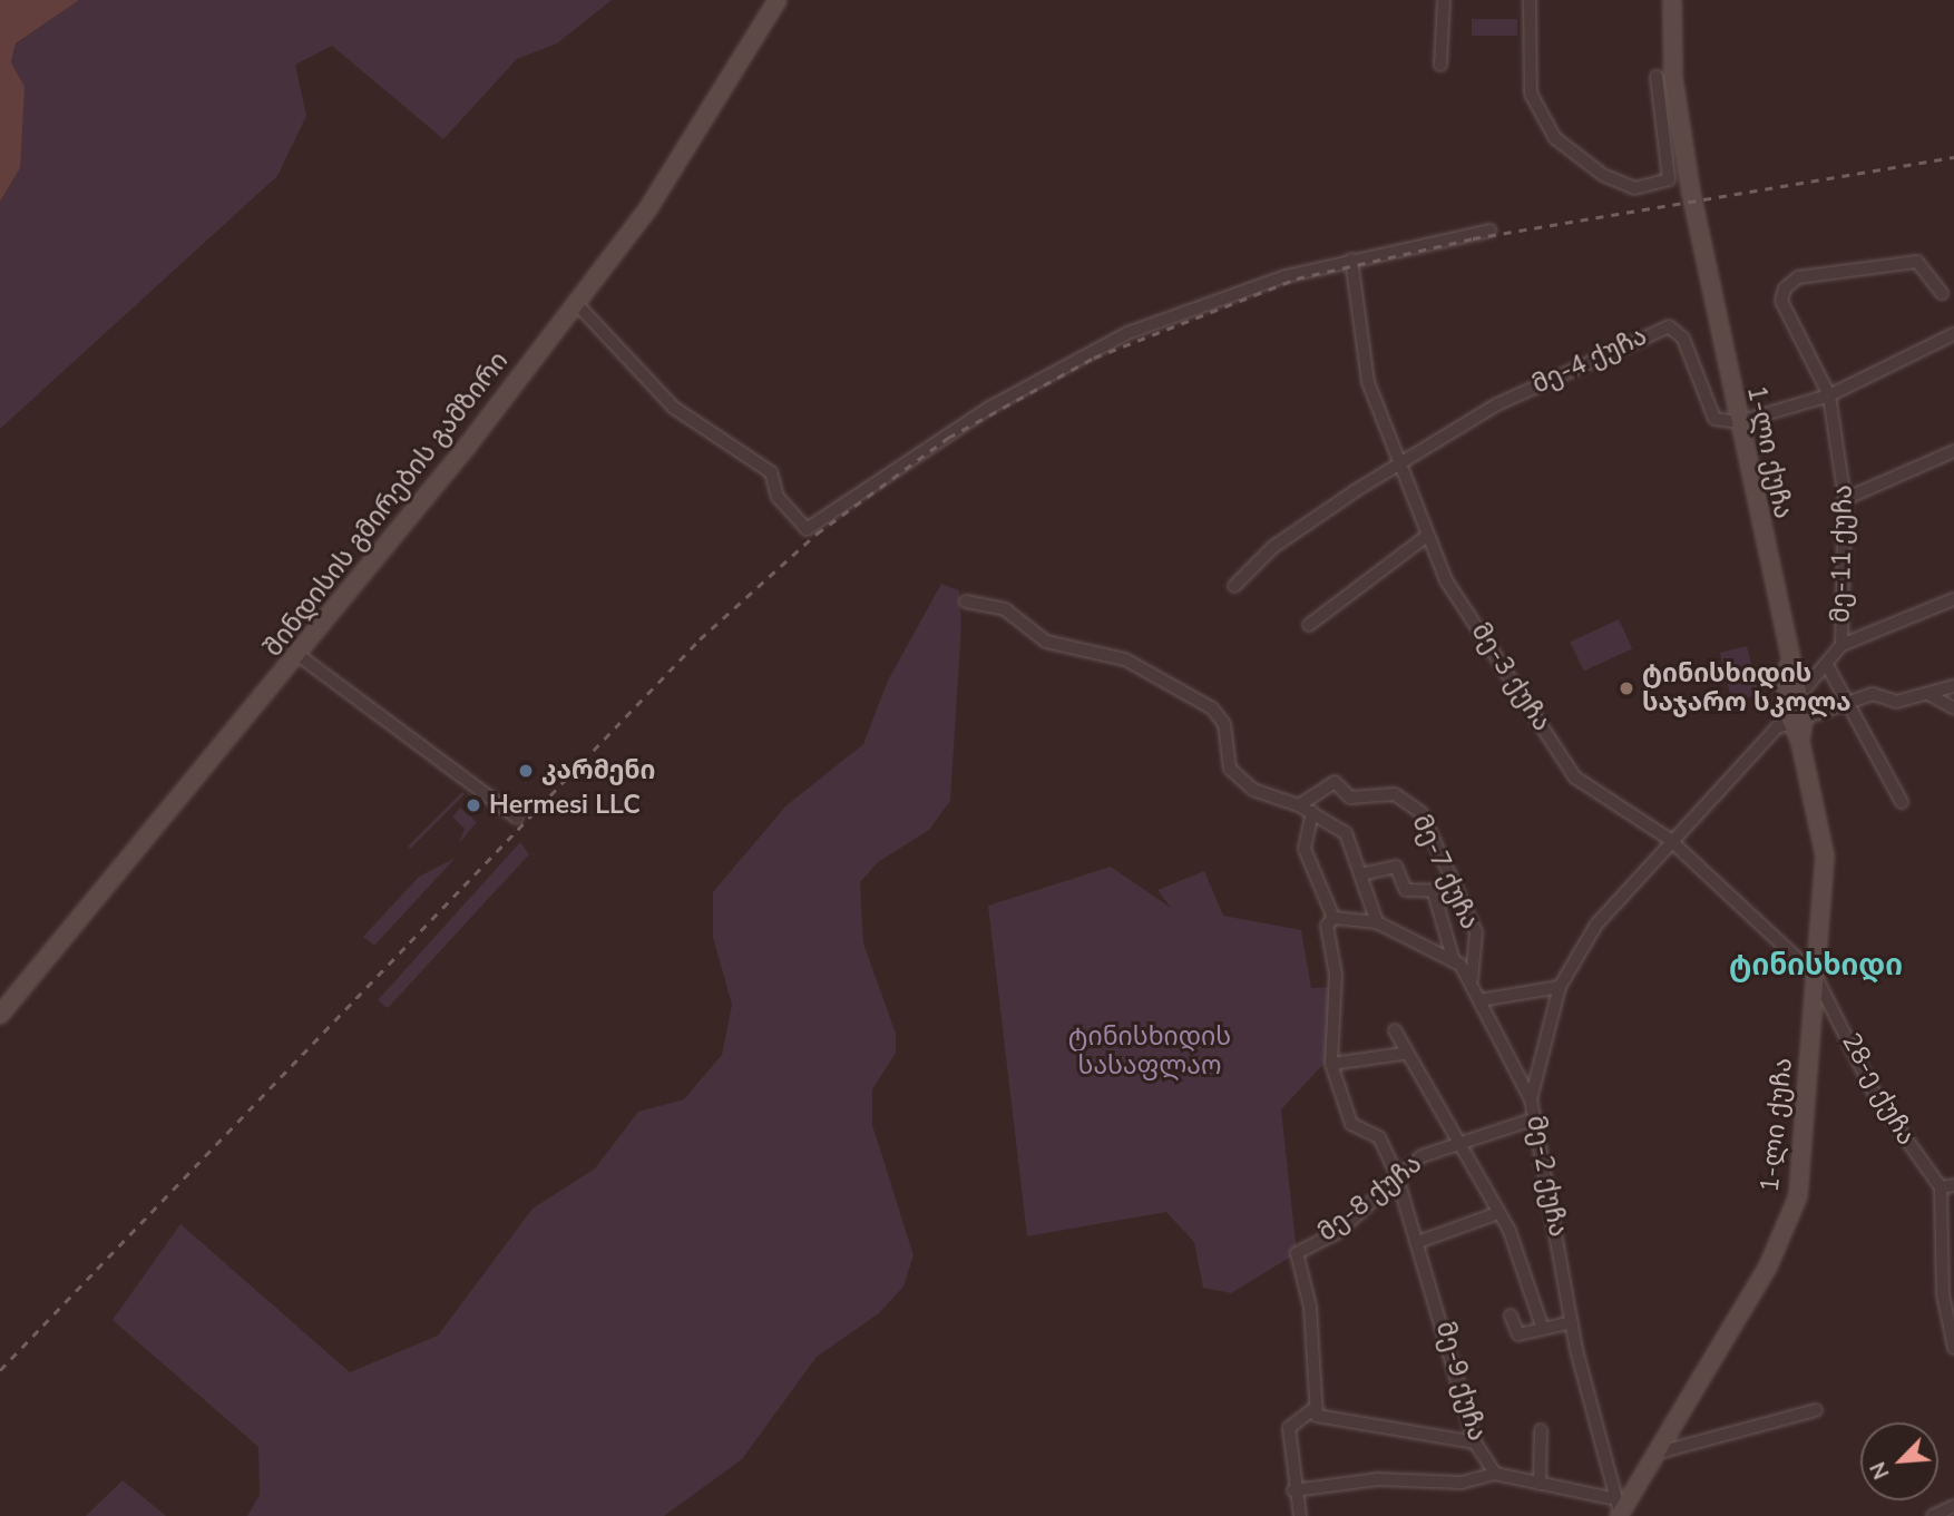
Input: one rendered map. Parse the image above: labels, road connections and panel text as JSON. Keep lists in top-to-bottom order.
{
  "streets": {
    "main road": ["1-ლი ქუჩა", "შინდისის გმირების გამზირი"],
    "street": [
      "მე-4 ქუჩა",
      "მე-11 ქუჩა",
      "მე-3 ქუჩა",
      "მე-7 ქუჩა",
      "28-ე ქუჩა",
      "მე-2 ქუჩა",
      "მე-8 ქუჩა",
      "მე-9 ქუჩა"
    ]
  },
  "crossings": [
    ["მე-4 ქუჩა", "1-ლი ქუჩა"],
    ["მე-4 ქუჩა", "მე-3 ქუჩა"],
    ["1-ლი ქუჩა", "მე-11 ქუჩა"],
    ["1-ლი ქუჩა", "მე-3 ქუჩა"],
    ["1-ლი ქუჩა", "28-ე ქუჩა"],
    ["1-ლი ქუჩა", "მე-2 ქუჩა"],
    ["მე-11 ქუჩა", "მე-2 ქუჩა"],
    ["მე-3 ქუჩა", "28-ე ქუჩა"],
    ["მე-3 ქუჩა", "მე-2 ქუჩა"],
    ["მე-2 ქუჩა", "მე-8 ქუჩა"],
    ["მე-2 ქუჩა", "მე-9 ქუჩა"],
    ["მე-8 ქუჩა", "მე-9 ქუჩა"]
  ],
  "districts": ["ტინისხიდი"],
  "parks": ["ტინისხიდის სასაფლაო"],
  "places": ["ტინისხიდის საჯარო სკოლა", "კარმენი", "Hermesi LLC"],
  "north": "bottom left"
}
